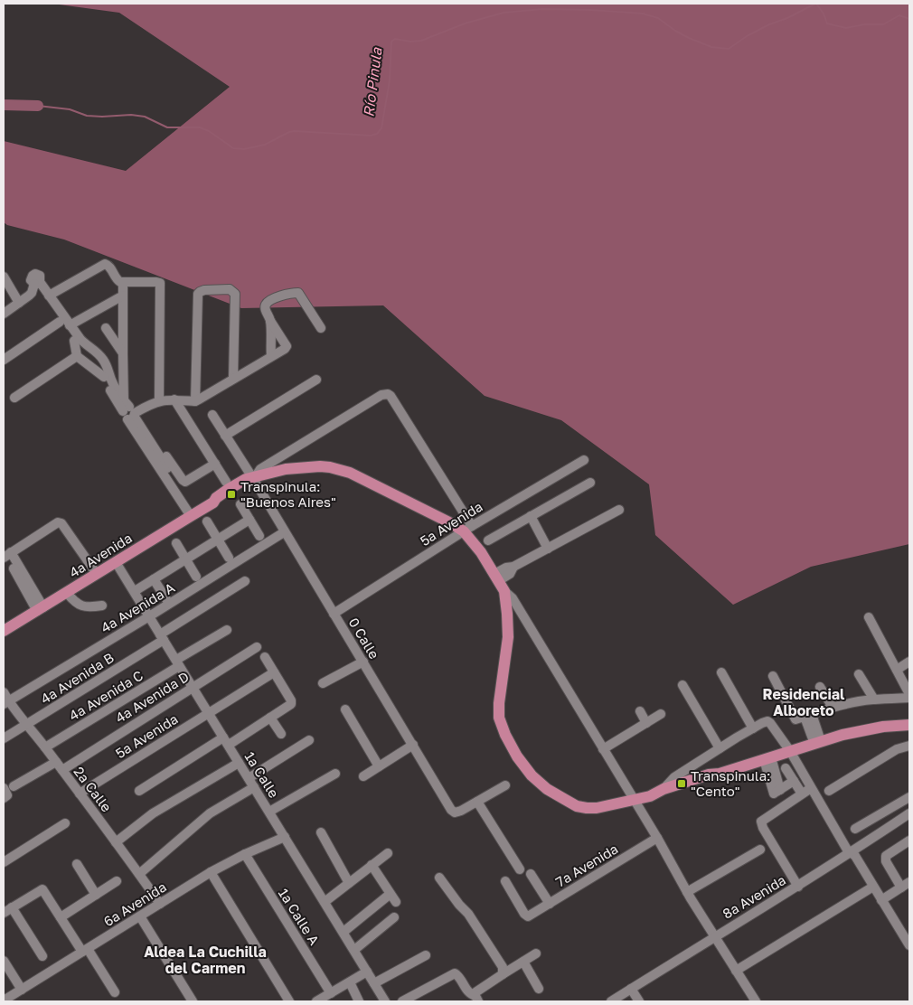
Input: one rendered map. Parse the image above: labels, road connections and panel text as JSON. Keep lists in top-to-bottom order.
{
  "streets": {
    "main road": ["4a Avenida"],
    "street": [
      "5a Avenida",
      "4a Avenida A",
      "0 Calle",
      "4a Avenida B",
      "4a Avenida C",
      "4a Avenida D",
      "1a Calle",
      "2a Calle",
      "7a Avenida",
      "8a Avenida",
      "6a Avenida",
      "1a Calle A"
    ]
  },
  "crossings": [
    ["5a Avenida", "4a Avenida"],
    ["5a Avenida", "0 Calle"],
    ["5a Avenida", "1a Calle"],
    ["5a Avenida", "2a Calle"],
    ["4a Avenida", "0 Calle"],
    ["4a Avenida", "1a Calle"],
    ["4a Avenida A", "0 Calle"],
    ["4a Avenida A", "1a Calle"],
    ["4a Avenida A", "2a Calle"],
    ["4a Avenida B", "1a Calle"],
    ["4a Avenida B", "2a Calle"],
    ["4a Avenida C", "1a Calle"],
    ["4a Avenida C", "2a Calle"],
    ["4a Avenida D", "1a Calle"],
    ["4a Avenida D", "2a Calle"],
    ["1a Calle", "6a Avenida"],
    ["2a Calle", "6a Avenida"],
    ["6a Avenida", "1a Calle A"]
  ],
  "districts": ["Residencial Alboreto", "Aldea La Cuchilla del Carmen"],
  "water": ["Río Pinula"],
  "places": {
    "transit": ["Transpinula: \"Buenos Aires\"", "Transpinula: \"Cento\""]
  }
}
